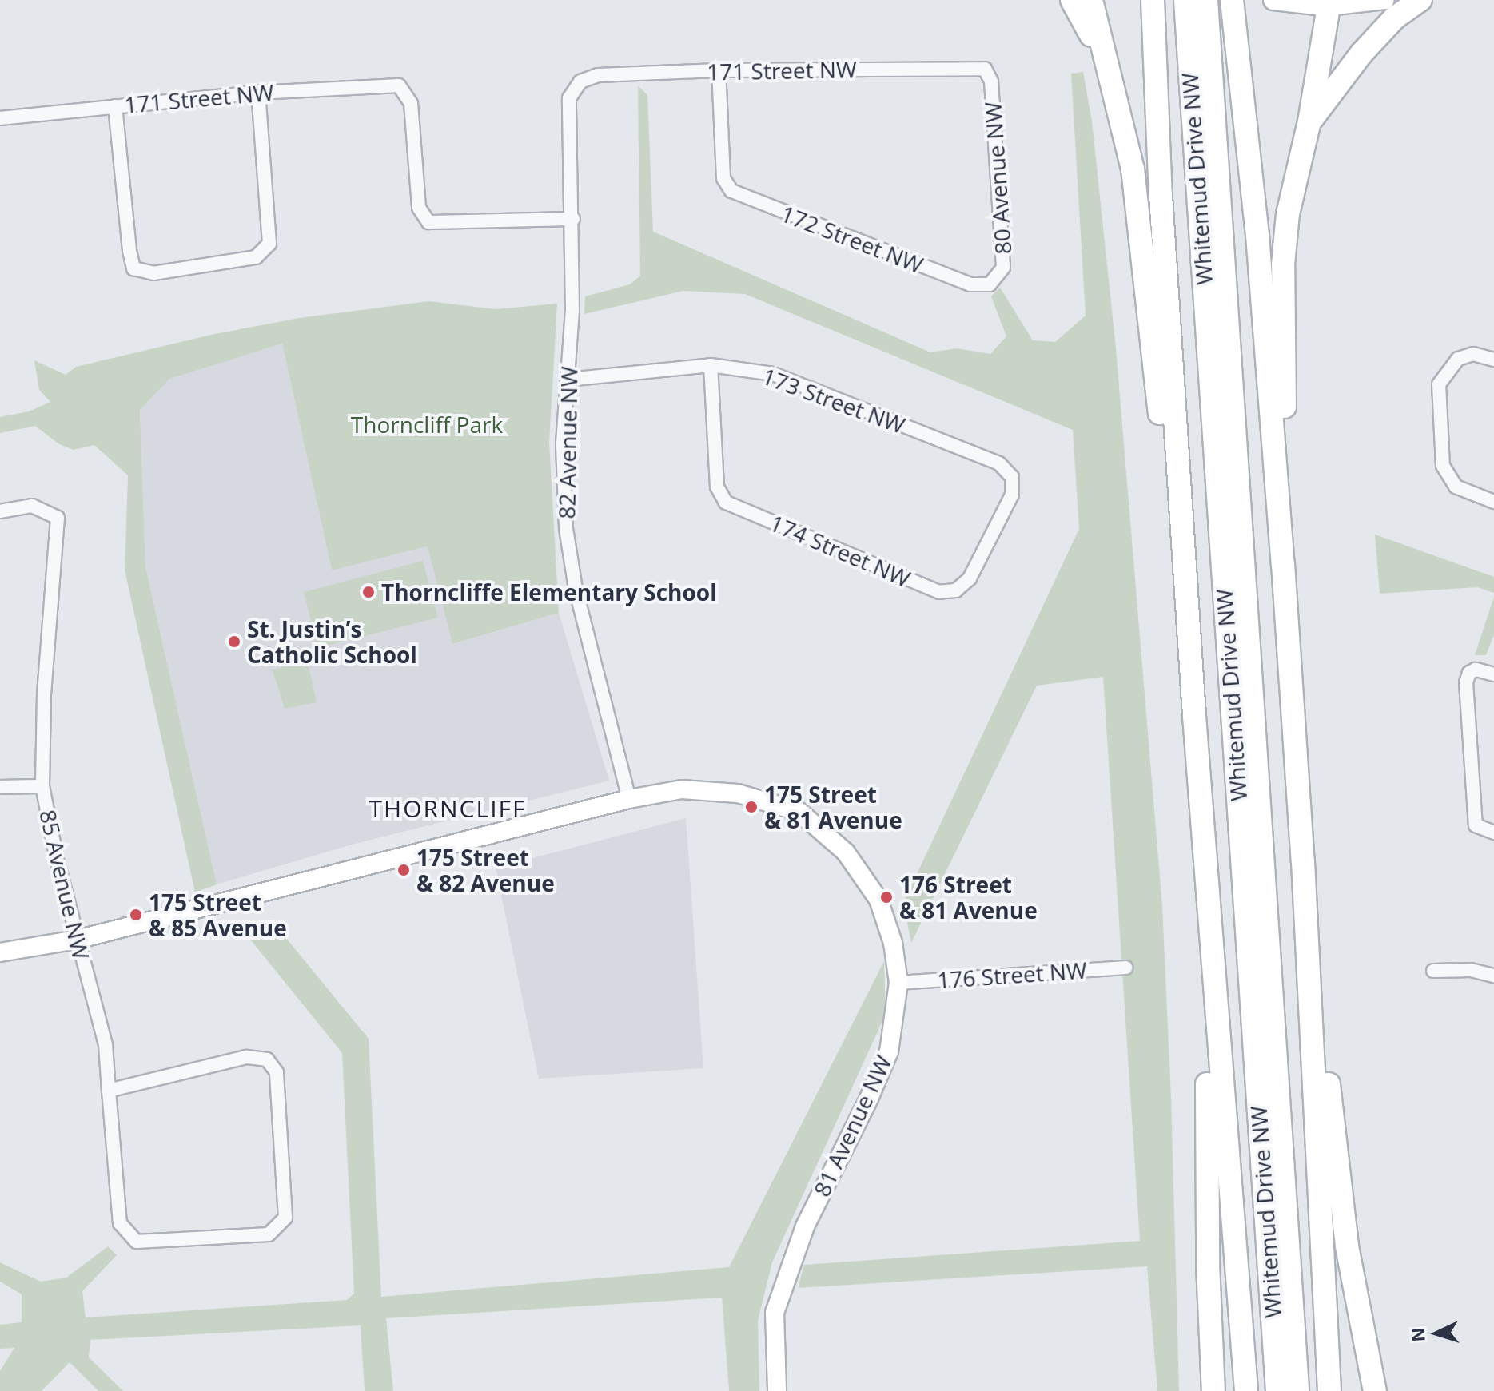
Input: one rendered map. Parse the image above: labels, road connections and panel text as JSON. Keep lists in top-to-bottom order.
{
  "streets": {
    "highway": ["Whitemud Drive NW"],
    "street": [
      "171 Street NW",
      "80 Avenue NW",
      "172 Street NW",
      "173 Street NW",
      "82 Avenue NW",
      "174 Street NW",
      "85 Avenue NW",
      "176 Street NW",
      "81 Avenue NW"
    ]
  },
  "crossings": [
    ["171 Street NW", "80 Avenue NW"],
    ["171 Street NW", "172 Street NW"],
    ["171 Street NW", "82 Avenue NW"],
    ["80 Avenue NW", "172 Street NW"],
    ["173 Street NW", "82 Avenue NW"],
    ["173 Street NW", "174 Street NW"],
    ["82 Avenue NW", "81 Avenue NW"],
    ["176 Street NW", "81 Avenue NW"]
  ],
  "districts": ["THORNCLIFF"],
  "parks": ["Thorncliff Park"],
  "places": [
    "Thorncliffe Elementary School",
    "St. Justin’s Catholic School",
    "175 Street & 81 Avenue",
    "175 Street & 82 Avenue",
    "176 Street & 81 Avenue",
    "175 Street & 85 Avenue"
  ],
  "north": "left"
}
